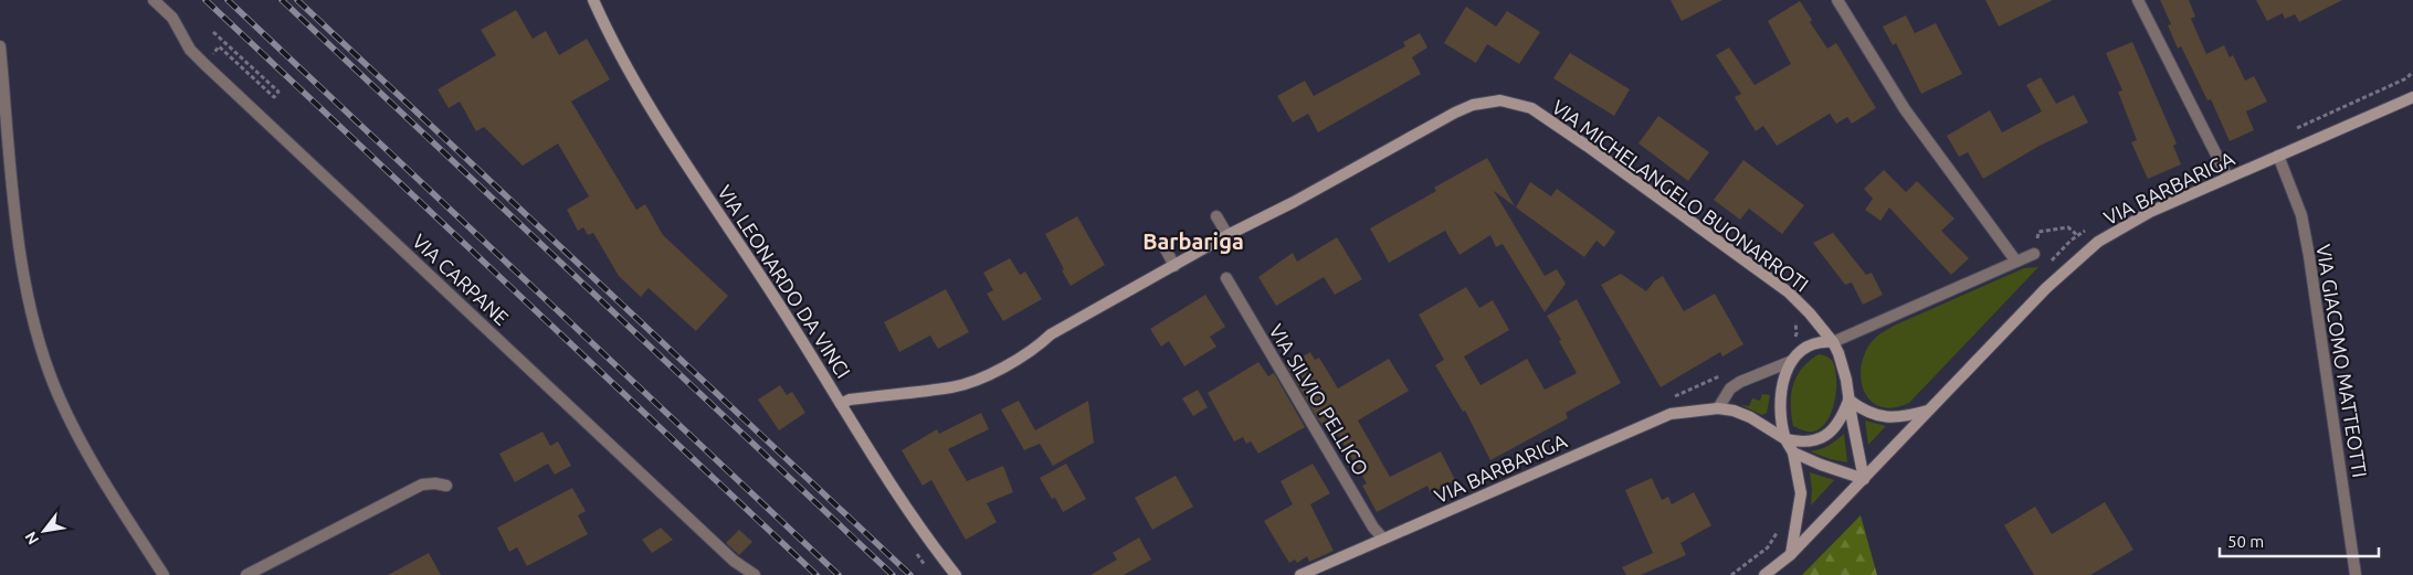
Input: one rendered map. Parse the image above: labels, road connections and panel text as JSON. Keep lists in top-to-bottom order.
{
  "streets": {
    "street": [
      "VIA BARBARIGA",
      "VIA MICHELANGELO BUONARROTI",
      "VIA CARPANE",
      "VIA LEONARDO DA VINCI",
      "VIA GIACOMO MATTEOTTI",
      "VIA SILVIO PELLICO"
    ]
  },
  "crossings": [
    ["VIA BARBARIGA", "VIA MICHELANGELO BUONARROTI"],
    ["VIA BARBARIGA", "VIA GIACOMO MATTEOTTI"],
    ["VIA BARBARIGA", "VIA SILVIO PELLICO"],
    ["VIA MICHELANGELO BUONARROTI", "VIA LEONARDO DA VINCI"]
  ],
  "districts": ["Barbariga"],
  "scale_bar": "50 m",
  "north": "bottom left"
}
